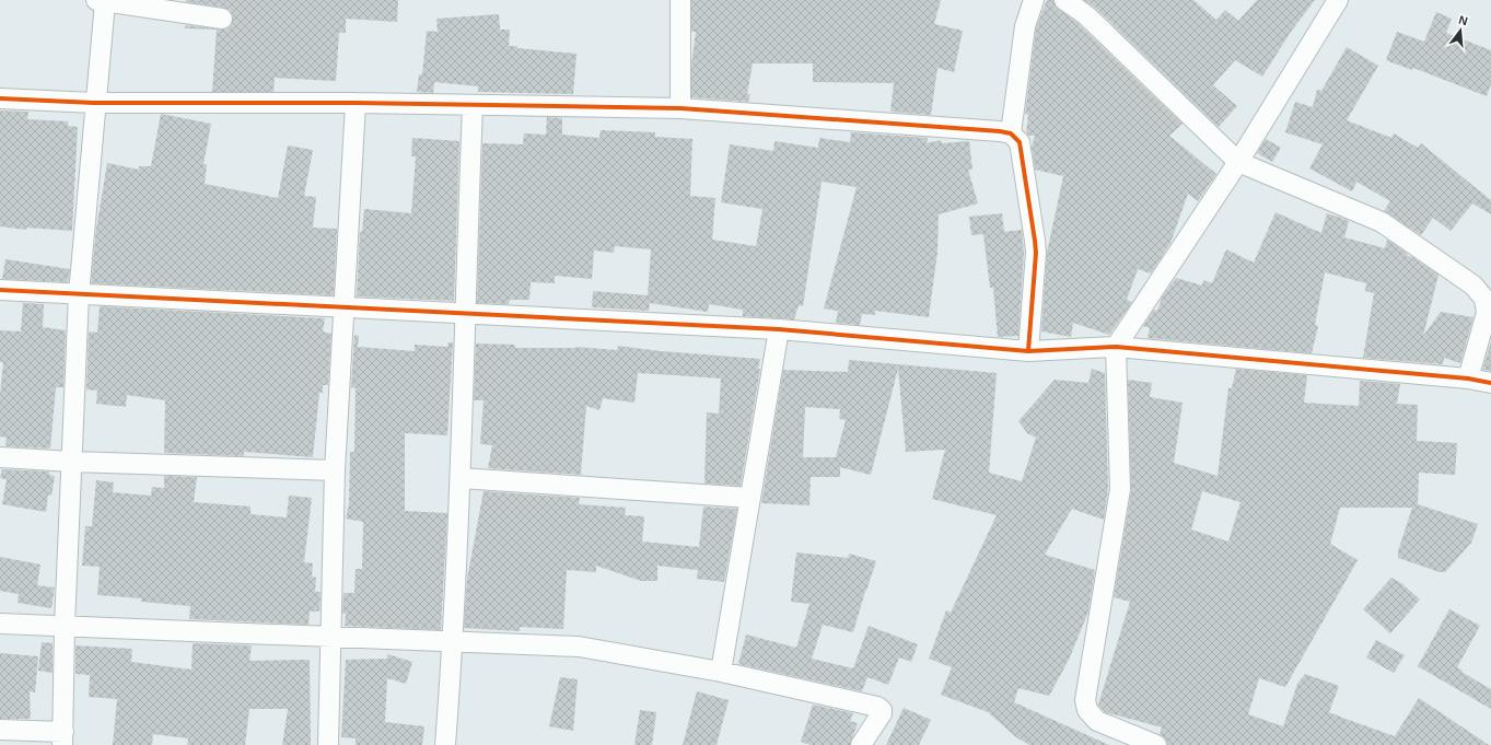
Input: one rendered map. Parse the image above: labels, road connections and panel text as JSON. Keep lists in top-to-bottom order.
{
  "north": "top"
}
